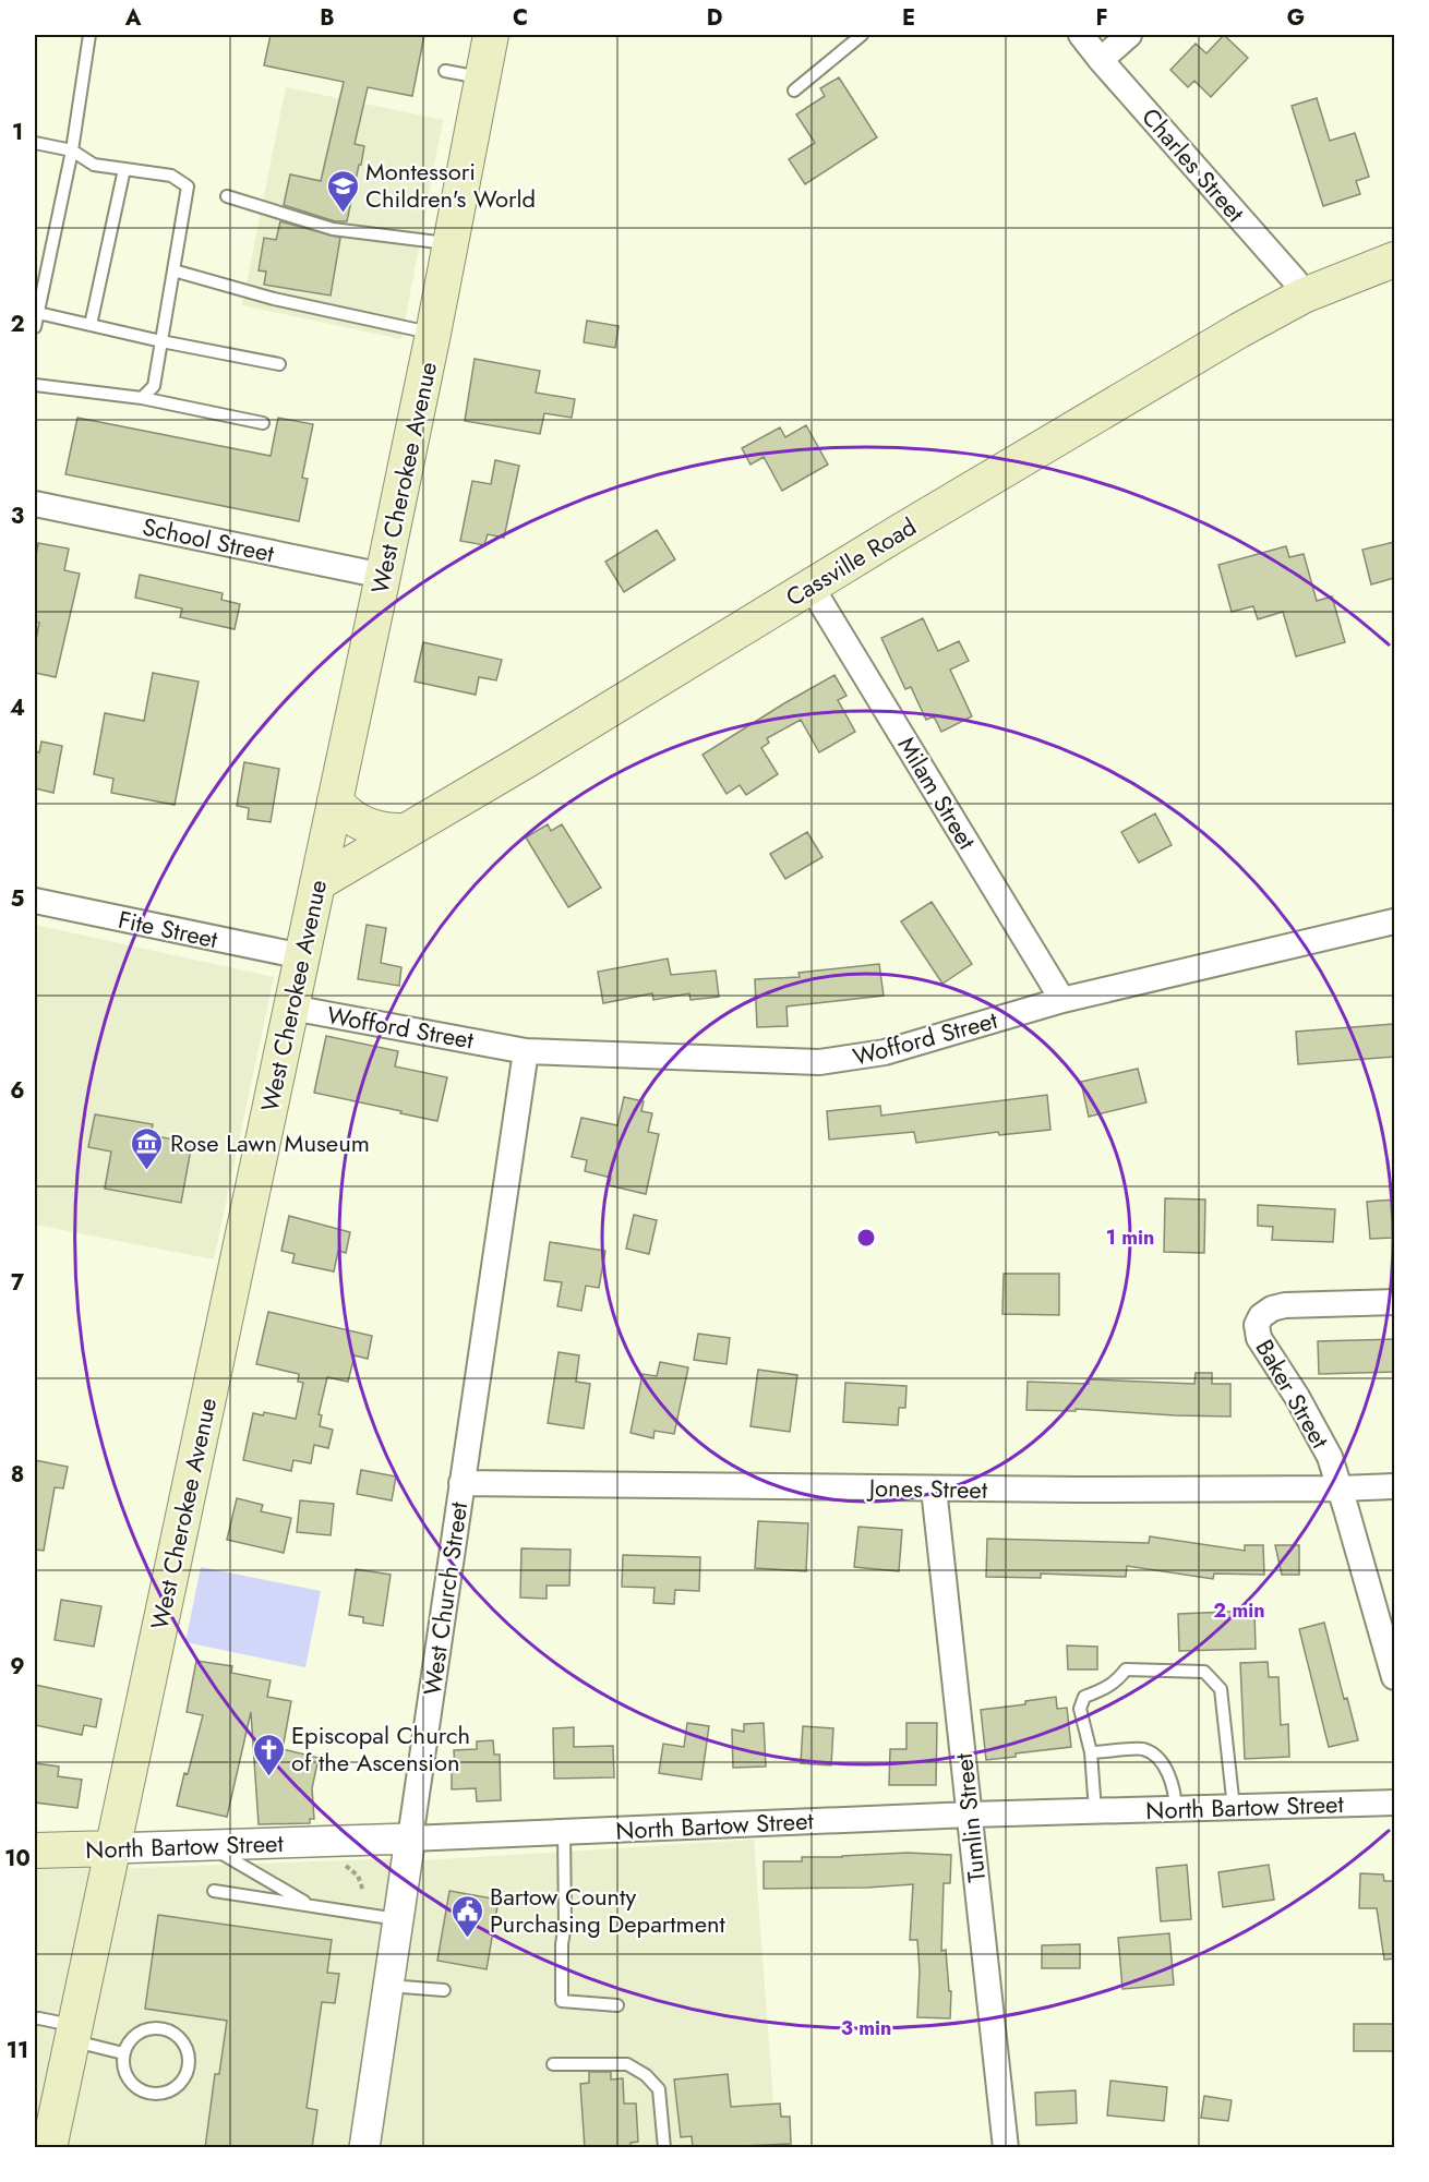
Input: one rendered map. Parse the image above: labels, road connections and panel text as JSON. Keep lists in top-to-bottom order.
{
  "streets": {
    "main road": ["West Cherokee Avenue", "Cassville Road", "North Bartow Street"],
    "street": [
      "Charles Street",
      "School Street",
      "Milam Street",
      "Fite Street",
      "Wofford Street",
      "Baker Street",
      "Jones Street",
      "West Church Street",
      "Tumlin Street"
    ]
  },
  "crossings": [
    ["Charles Street", "Cassville Road"],
    ["West Cherokee Avenue", "School Street"],
    ["West Cherokee Avenue", "Cassville Road"],
    ["West Cherokee Avenue", "Fite Street"],
    ["West Cherokee Avenue", "Wofford Street"],
    ["West Cherokee Avenue", "North Bartow Street"],
    ["Cassville Road", "Milam Street"],
    ["Milam Street", "Wofford Street"],
    ["Wofford Street", "West Church Street"],
    ["Baker Street", "Jones Street"],
    ["Jones Street", "West Church Street"],
    ["Jones Street", "Tumlin Street"],
    ["West Church Street", "North Bartow Street"],
    ["North Bartow Street", "Tumlin Street"]
  ],
  "places": {
    "school or university": ["Montessori Children's World"],
    "museum": ["Rose Lawn Museum"],
    "church": ["Episcopal Church of the Ascension"],
    "public building": ["Bartow County Purchasing Department"]
  },
  "grid": {
    "columns": [
      "A",
      "B",
      "C",
      "D",
      "E",
      "F",
      "G"
    ],
    "rows": [
      "1",
      "2",
      "3",
      "4",
      "5",
      "6",
      "7",
      "8",
      "9",
      "10",
      "11"
    ]
  },
  "rings": ["1 min", "2 min", "3 min"]
}
